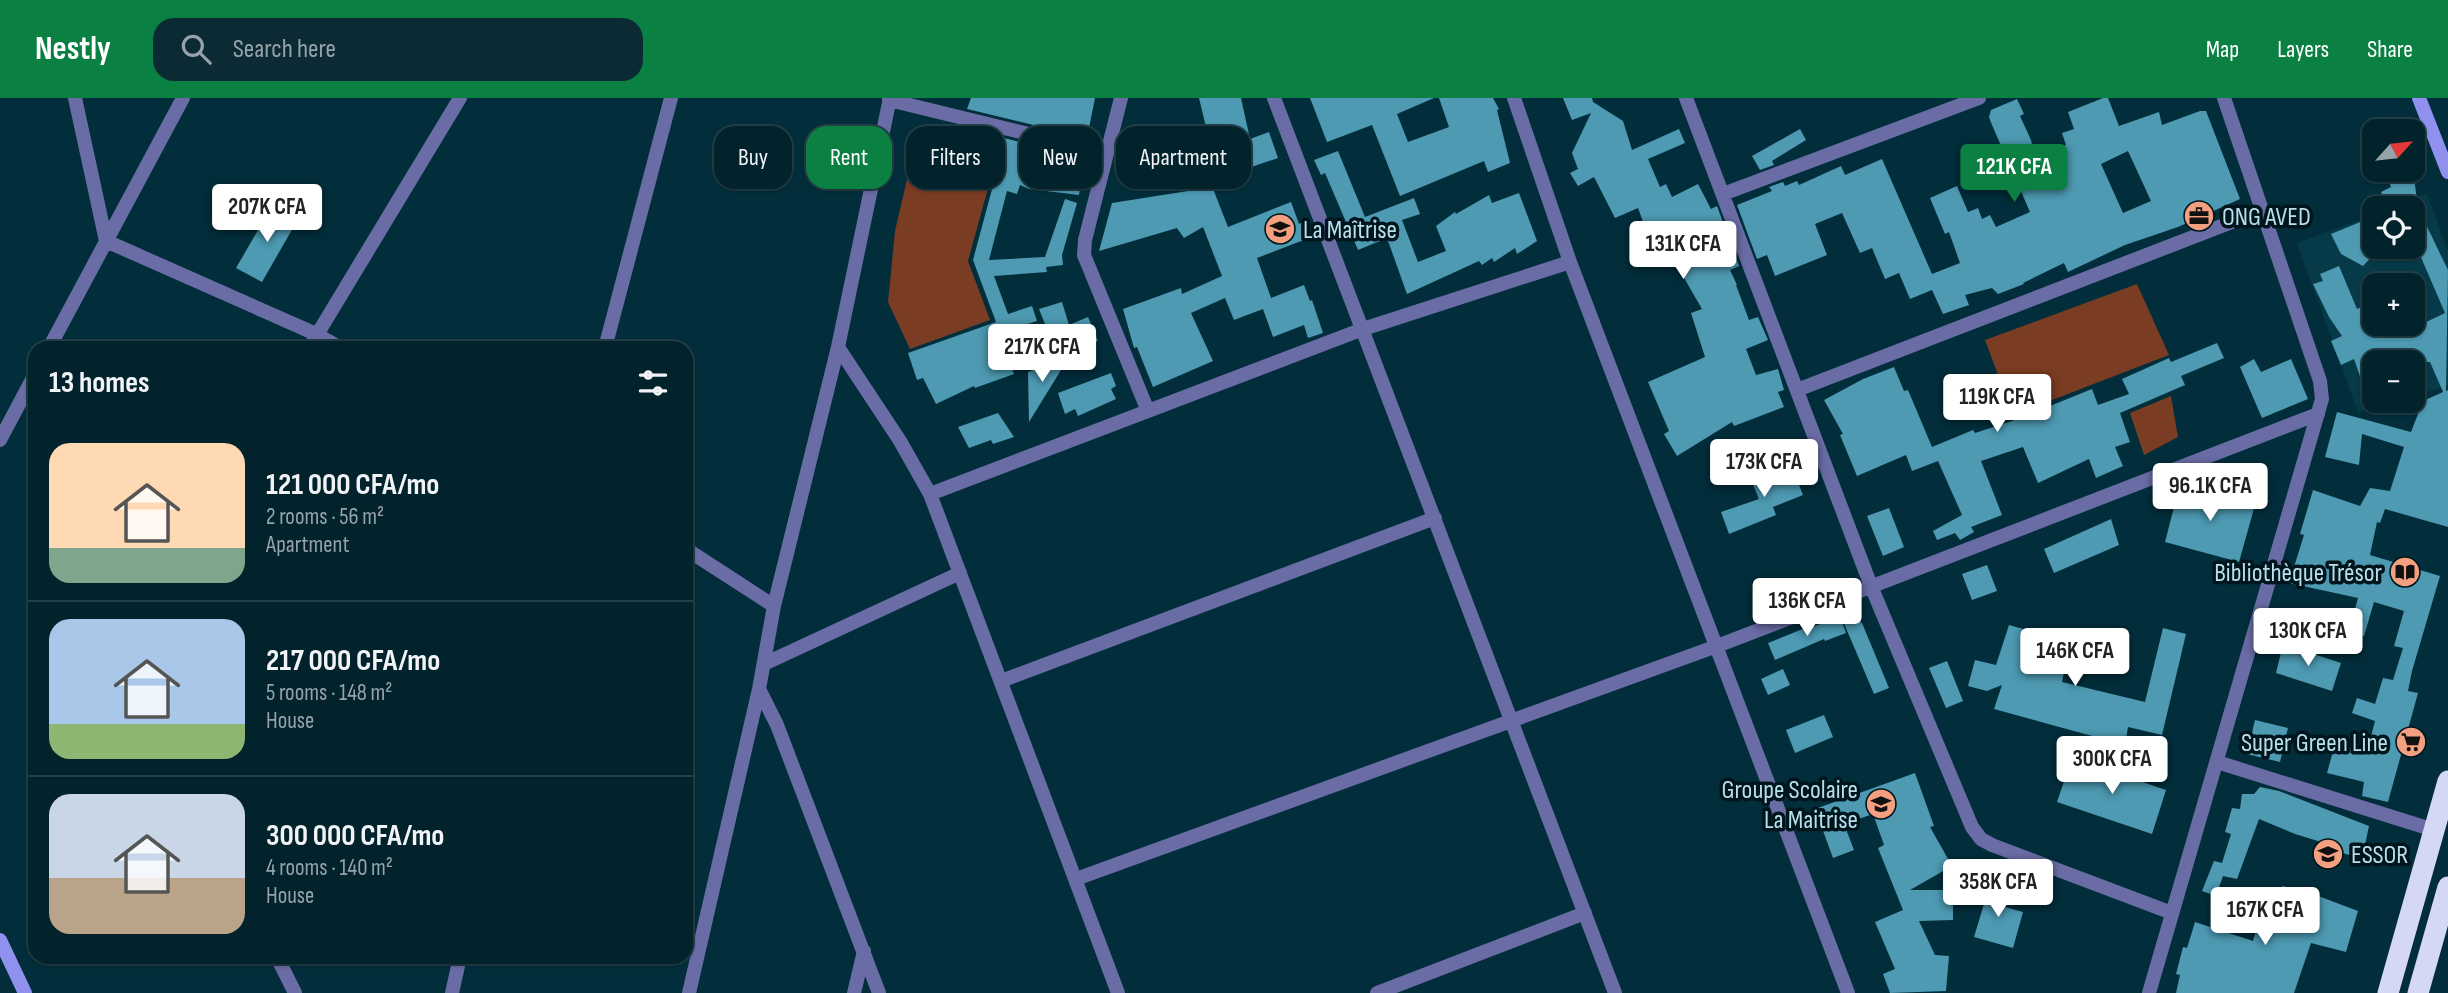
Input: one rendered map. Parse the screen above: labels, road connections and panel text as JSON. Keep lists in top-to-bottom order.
{
  "places": {
    "office": ["ONG AVED"],
    "school or university": ["La Maîtrise", "Groupe Scolaire La Maitrise", "ESSOR"],
    "library": ["Bibliothèque Trésor"],
    "supermarket": ["Super Green Line"]
  },
  "north": "top right",
  "page": {
    "header": "Nestly",
    "search": "Search here",
    "nav": ["Map", "Layers", "Share"],
    "map_buttons": ["+", "−"],
    "chip": [
      "Buy",
      "Rent",
      "Filters",
      "New",
      "Apartment"
    ],
    "price": [
      "121K CFA",
      "207K CFA",
      "131K CFA",
      "217K CFA",
      "119K CFA",
      "173K CFA",
      "96.1K CFA",
      "136K CFA",
      "130K CFA",
      "146K CFA",
      "300K CFA",
      "358K CFA",
      "167K CFA"
    ],
    "heading": "13 homes",
    "list": [
      {
        "name": "121 000 CFA/mo",
        "note": "2 rooms · 56 m² · Apartment"
      },
      {
        "name": "217 000 CFA/mo",
        "note": "5 rooms · 148 m² · House"
      },
      {
        "name": "300 000 CFA/mo",
        "note": "4 rooms · 140 m² · House"
      }
    ]
  }
}
